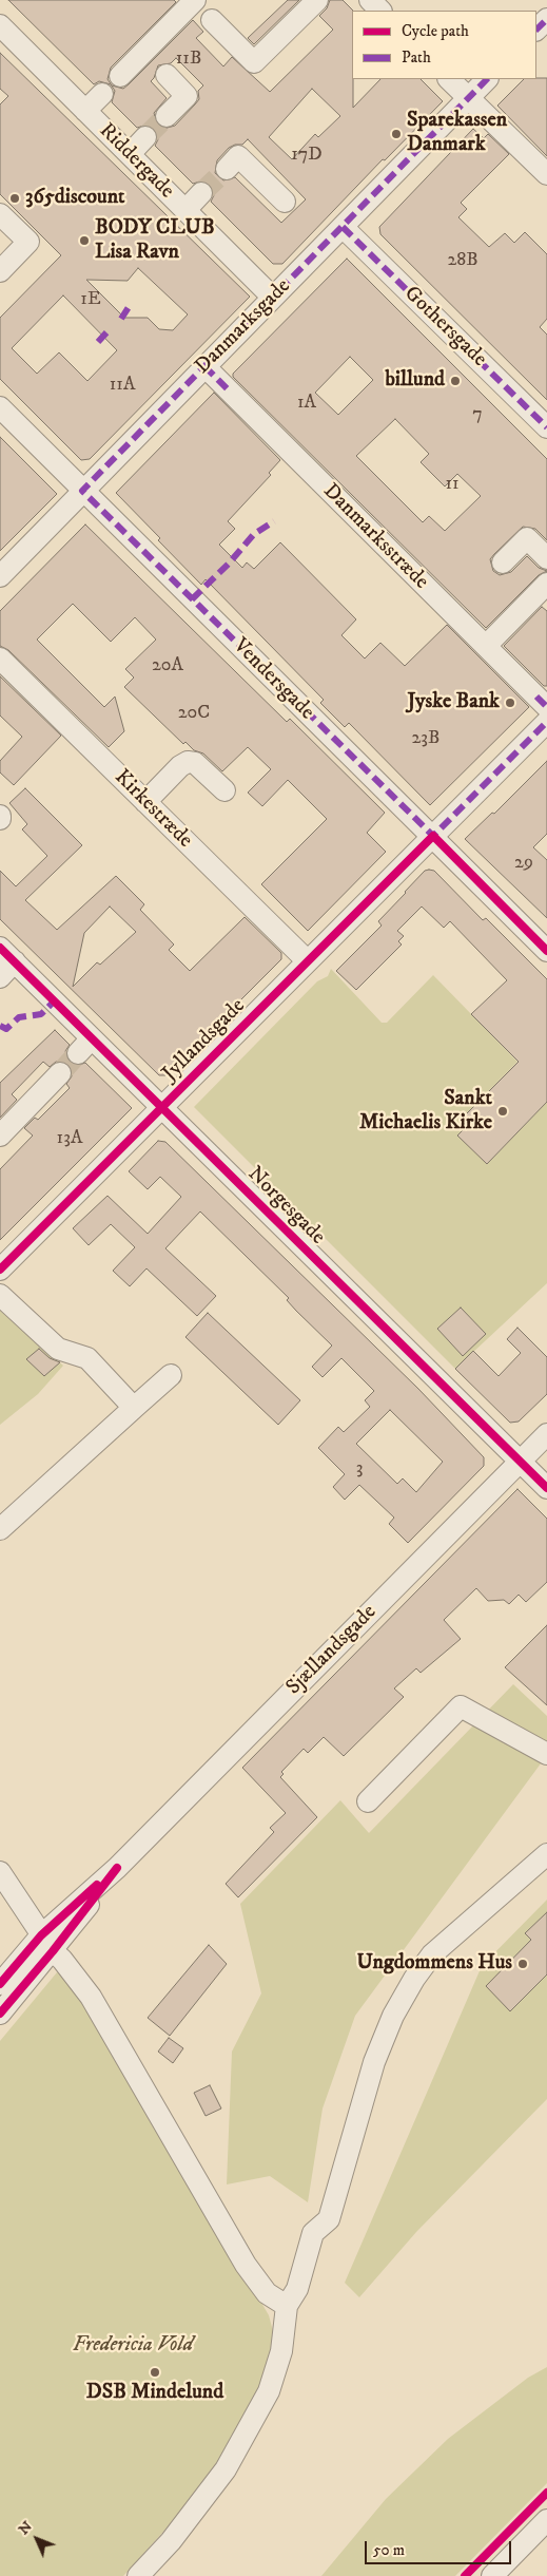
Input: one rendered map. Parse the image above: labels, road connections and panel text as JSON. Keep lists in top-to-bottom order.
{
  "streets": {
    "street": [
      "Riddergade",
      "Danmarksgade",
      "Gothersgade",
      "Danmarksstræde",
      "Vendersgade",
      "Kirkestræde",
      "Jyllandsgade",
      "Norgesgade",
      "Sjællandsgade"
    ]
  },
  "crossings": [
    ["Riddergade", "Danmarksgade"],
    ["Danmarksgade", "Gothersgade"],
    ["Danmarksgade", "Danmarksstræde"],
    ["Danmarksgade", "Vendersgade"],
    ["Vendersgade", "Jyllandsgade"],
    ["Kirkestræde", "Jyllandsgade"],
    ["Jyllandsgade", "Norgesgade"],
    ["Norgesgade", "Sjællandsgade"]
  ],
  "parks": ["Fredericia Vold"],
  "places": [
    "Sparekassen Danmark",
    "365discount",
    "BODY CLUB Lisa Ravn",
    "billund",
    "Jyske Bank",
    "Sankt Michaelis Kirke",
    "Ungdommens Hus",
    "DSB Mindelund"
  ],
  "house_numbers": [
    "11B",
    "17D",
    "28B",
    "1E",
    "11A",
    "1A",
    "7",
    "11",
    "20A",
    "20C",
    "23B",
    "29",
    "13A",
    "3"
  ],
  "legend": ["Cycle path", "Path"],
  "scale_bar": "50 m",
  "north": "top left"
}
